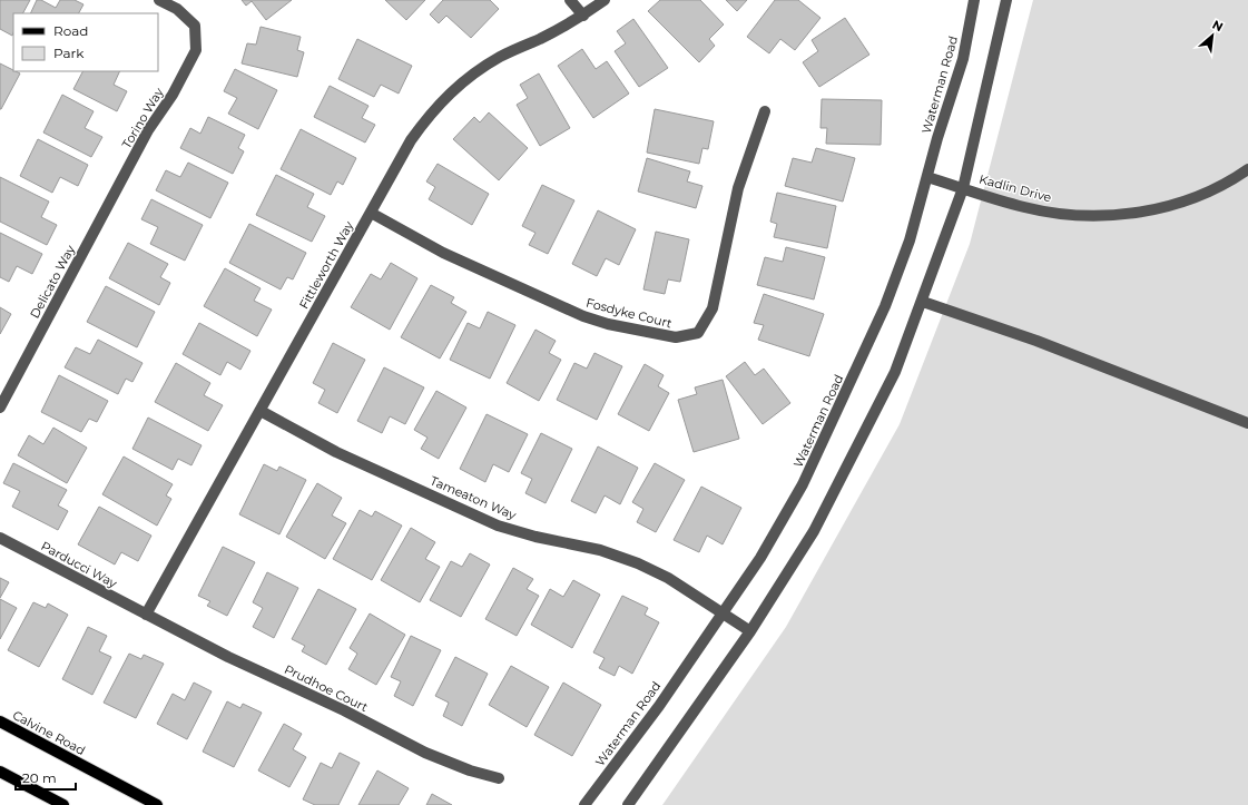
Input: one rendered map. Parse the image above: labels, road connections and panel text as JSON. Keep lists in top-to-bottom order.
{
  "streets": {
    "main road": ["Calvine Road"],
    "street": [
      "Waterman Road",
      "Torino Way",
      "Kadlin Drive",
      "Fittleworth Way",
      "Delicato Way",
      "Fosdyke Court",
      "Tameaton Way",
      "Parducci Way",
      "Prudhoe Court"
    ]
  },
  "crossings": [
    ["Waterman Road", "Kadlin Drive"],
    ["Waterman Road", "Tameaton Way"],
    ["Torino Way", "Delicato Way"],
    ["Fittleworth Way", "Fosdyke Court"],
    ["Fittleworth Way", "Tameaton Way"],
    ["Fittleworth Way", "Parducci Way"],
    ["Fittleworth Way", "Prudhoe Court"],
    ["Parducci Way", "Prudhoe Court"]
  ],
  "legend": ["Road", "Park"],
  "scale_bar": "20 m",
  "north": "top right"
}
